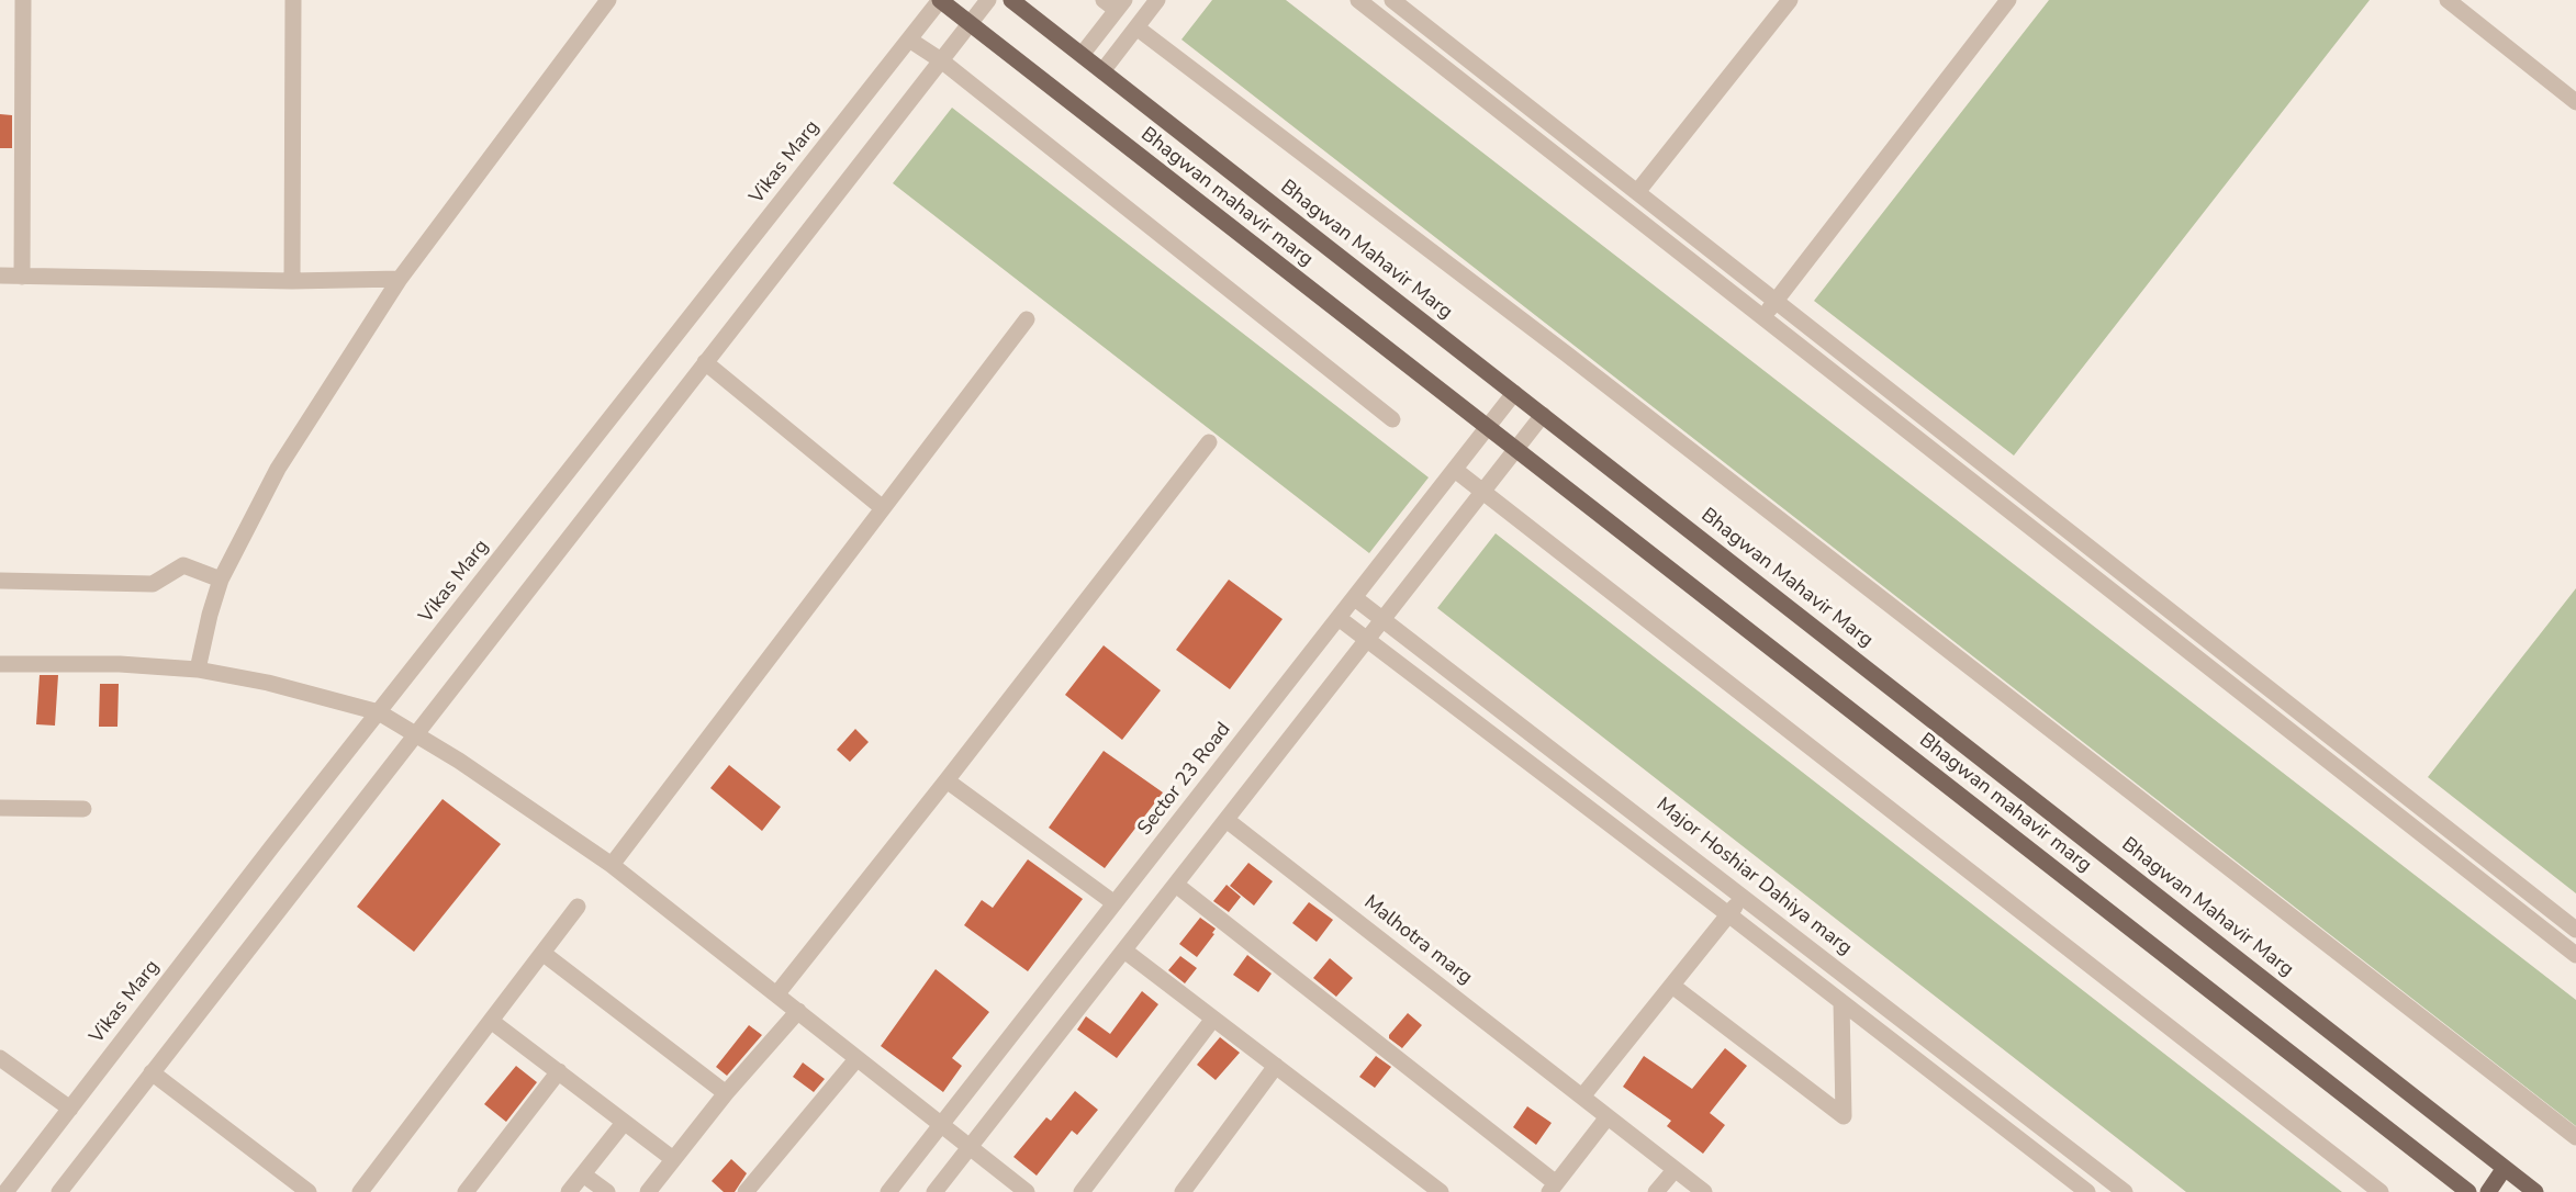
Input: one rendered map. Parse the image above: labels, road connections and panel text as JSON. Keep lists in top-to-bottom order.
{
  "streets": {
    "main road": ["Bhagwan mahavir marg", "Bhagwan Mahavir Marg"],
    "street": [
      "Vikas Marg",
      "Sector 23 Road",
      "Major Hoshiar Dahiya marg",
      "Malhotra marg"
    ]
  },
  "crossings": [
    ["Vikas Marg", "Bhagwan mahavir marg"],
    ["Bhagwan mahavir marg", "Sector 23 Road"],
    ["Bhagwan Mahavir Marg", "Sector 23 Road"],
    ["Sector 23 Road", "Major Hoshiar Dahiya marg"]
  ]
}
